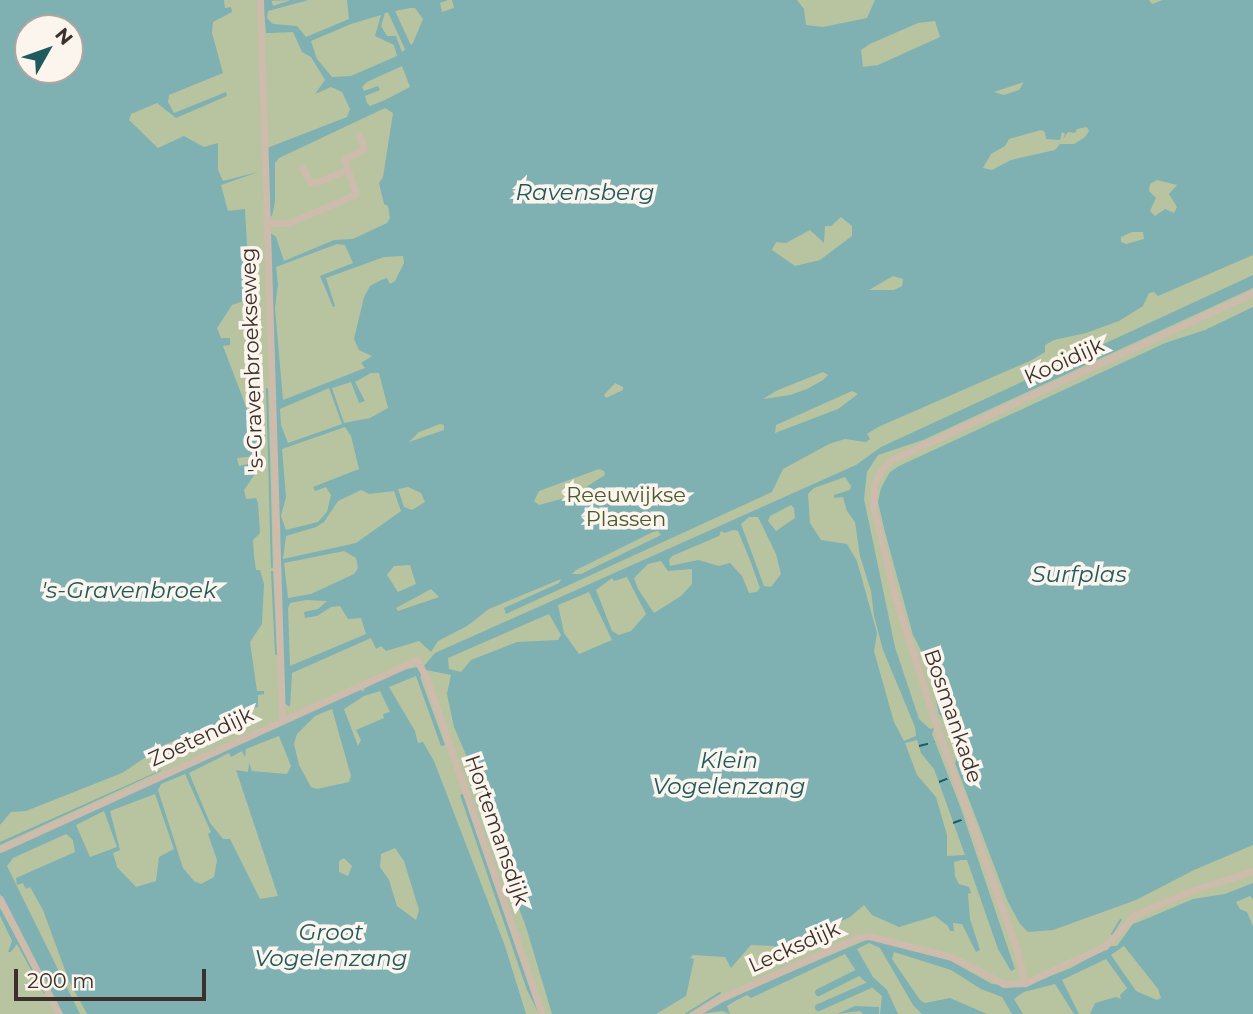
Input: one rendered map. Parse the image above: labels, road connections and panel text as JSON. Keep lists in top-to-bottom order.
{
  "streets": {
    "street": [
      "'s-Gravenbroekseweg",
      "Kooidijk",
      "Bosmankade",
      "Zoetendijk",
      "Hortemansdijk",
      "Lecksdijk"
    ]
  },
  "crossings": [
    ["'s-Gravenbroekseweg", "Zoetendijk"],
    ["Kooidijk", "Bosmankade"],
    ["Bosmankade", "Lecksdijk"],
    ["Zoetendijk", "Hortemansdijk"]
  ],
  "water": [
    "Ravensberg",
    "Surfplas",
    "'s-Gravenbroek",
    "Klein Vogelenzang",
    "Groot Vogelenzang"
  ],
  "parks": ["Reeuwijkse Plassen"],
  "scale_bar": "200 m",
  "north": "top right"
}
